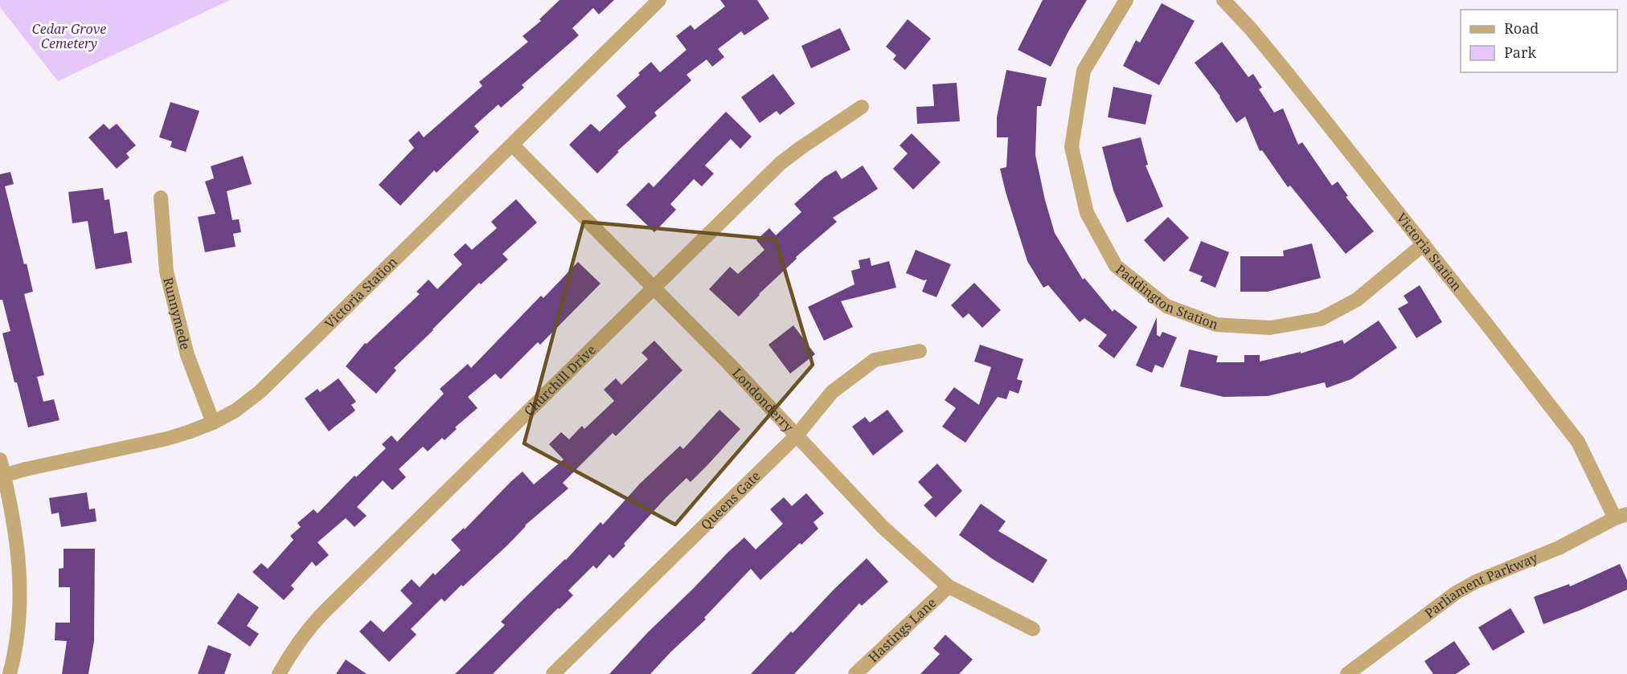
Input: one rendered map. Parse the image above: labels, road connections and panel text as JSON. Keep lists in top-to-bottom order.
{
  "streets": {
    "street": [
      "Victoria Station",
      "Paddington Station",
      "Runnymede",
      "Churchill Drive",
      "Londonderry",
      "Queens Gate",
      "Parliament Parkway",
      "Hastings Lane"
    ]
  },
  "crossings": [
    ["Victoria Station", "Paddington Station"],
    ["Victoria Station", "Runnymede"],
    ["Victoria Station", "Londonderry"],
    ["Victoria Station", "Parliament Parkway"],
    ["Churchill Drive", "Londonderry"],
    ["Londonderry", "Queens Gate"],
    ["Londonderry", "Hastings Lane"]
  ],
  "parks": ["Cedar Grove Cemetery"],
  "legend": ["Road", "Park"]
}
